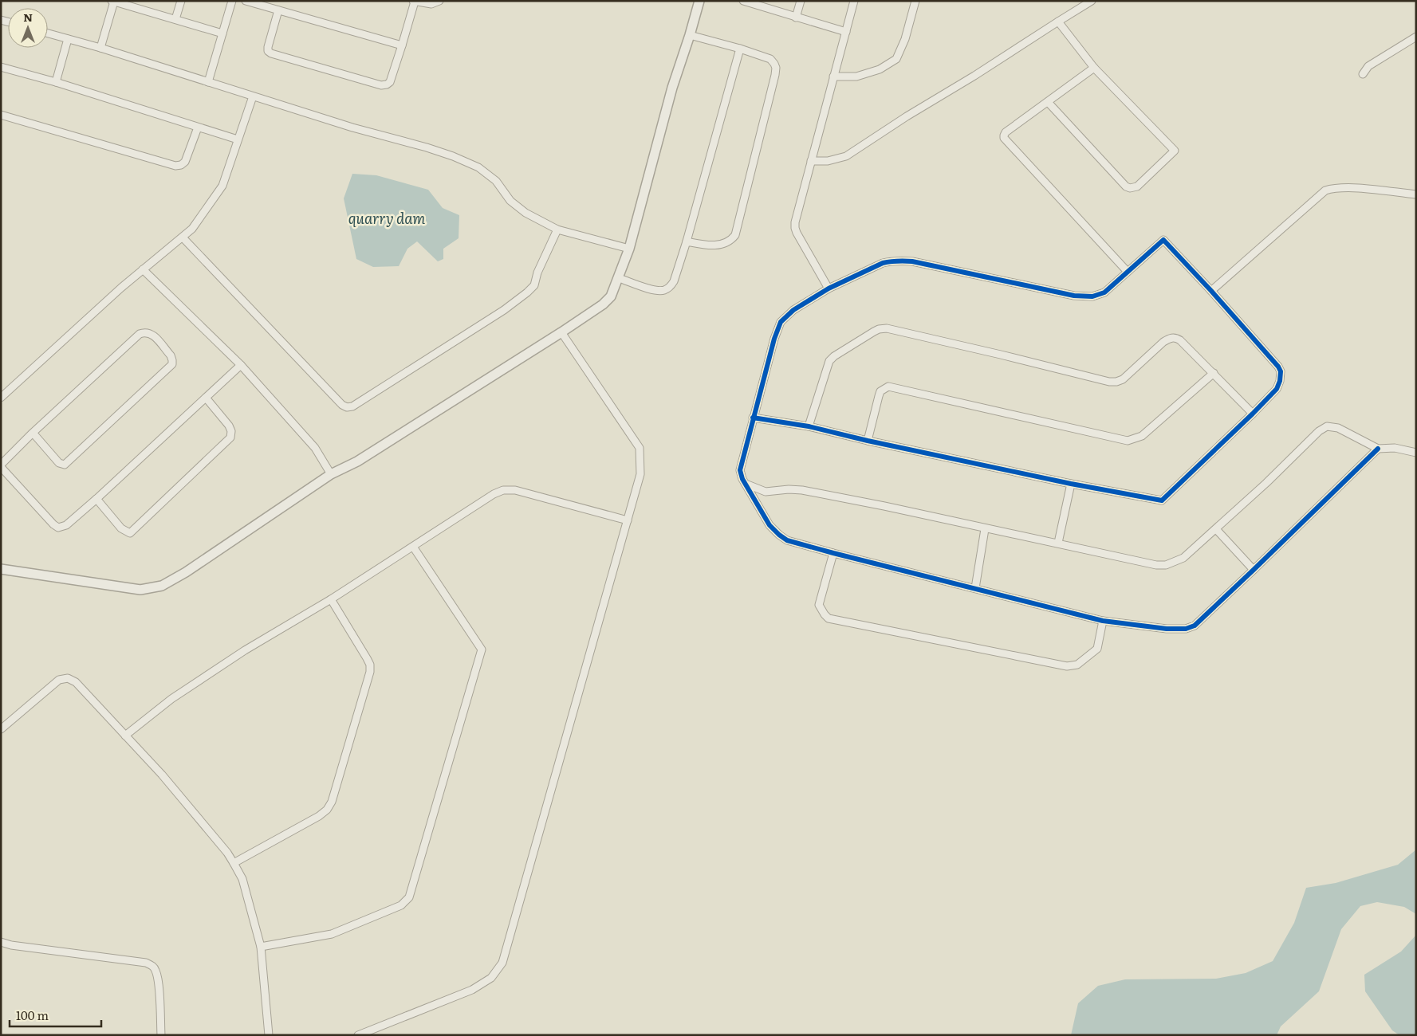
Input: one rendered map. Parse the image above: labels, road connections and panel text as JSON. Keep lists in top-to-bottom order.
{
  "water": ["quarry dam"],
  "scale_bar": "100 m",
  "north": "top"
}
